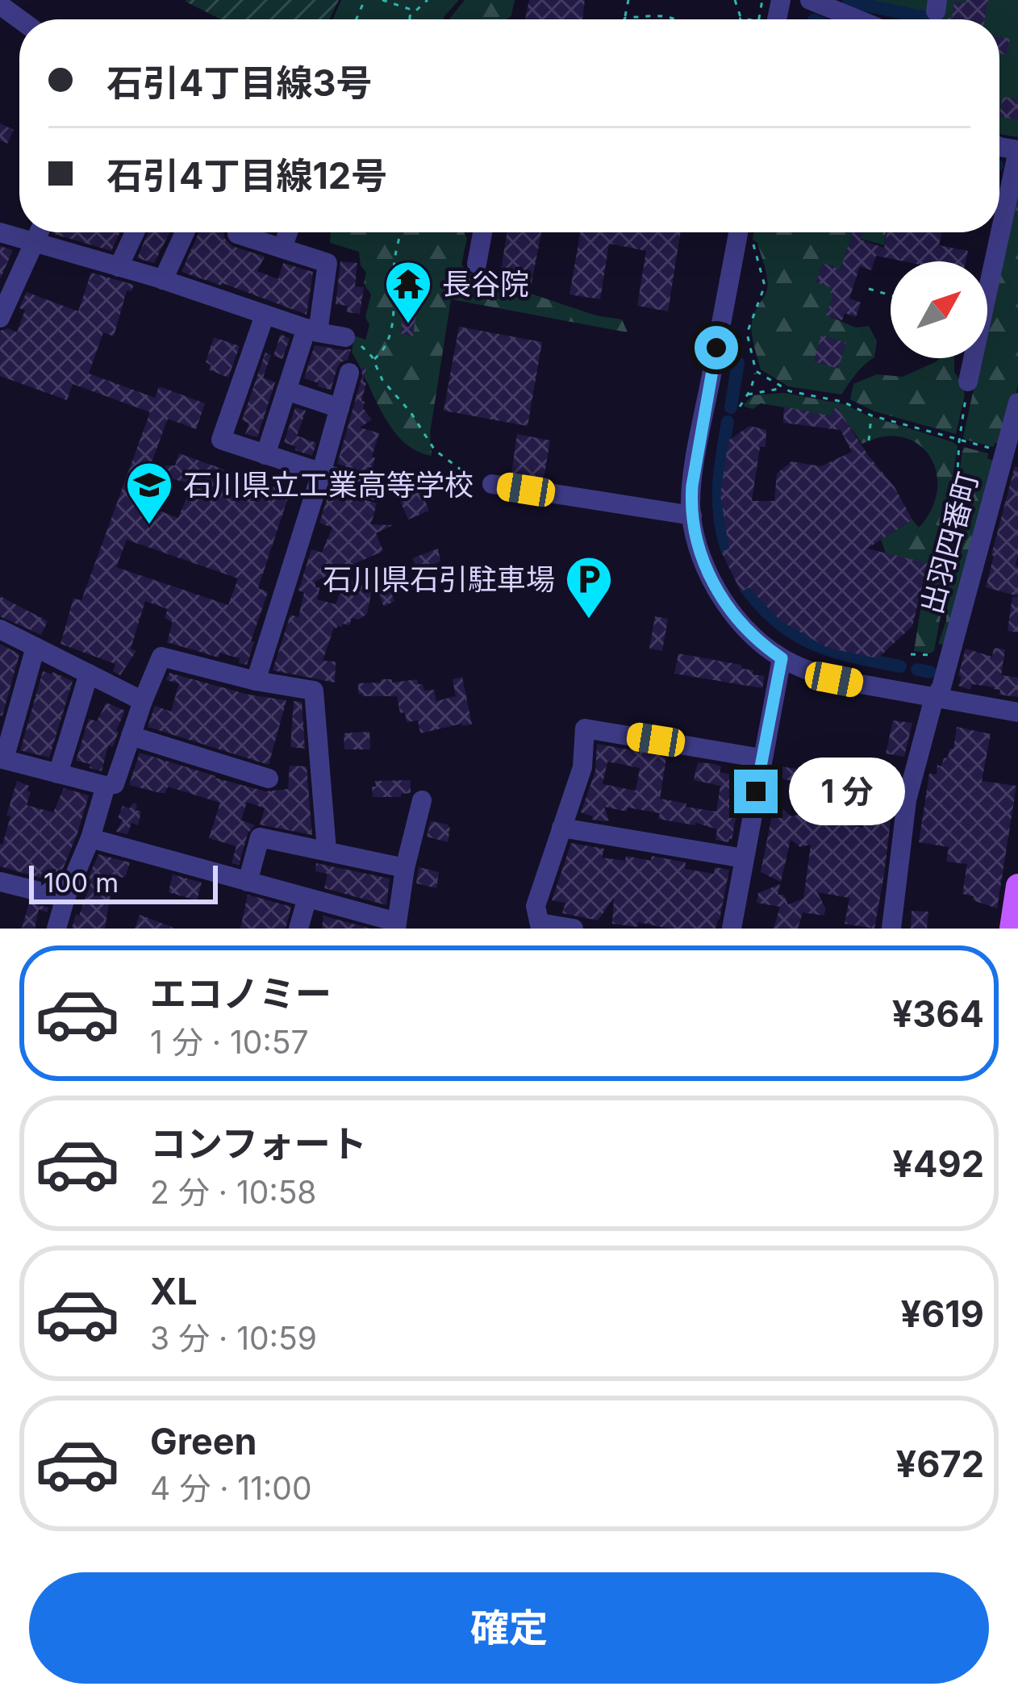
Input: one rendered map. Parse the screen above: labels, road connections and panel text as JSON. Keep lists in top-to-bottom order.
{
  "streets": {
    "street": ["出羽四番町"]
  },
  "places": {
    "temple": ["長谷院"],
    "school or university": ["石川県立工業高等学校"],
    "parking": ["石川県石引駐車場"]
  },
  "scale_bar": "100 m",
  "north": "top right",
  "page": {
    "banner": ["石引4丁目線3号", "石引4丁目線12号"],
    "bubble": "1 分",
    "scale": "100 m",
    "list": [
      {
        "name": "エコノミー",
        "note": "1 分 · 10:57",
        "value": "¥364"
      },
      {
        "name": "コンフォート",
        "note": "2 分 · 10:58",
        "value": "¥492"
      },
      {
        "name": "XL",
        "note": "3 分 · 10:59",
        "value": "¥619"
      },
      {
        "name": "Green",
        "note": "4 分 · 11:00",
        "value": "¥672"
      }
    ],
    "buttons": "確定"
  }
}
